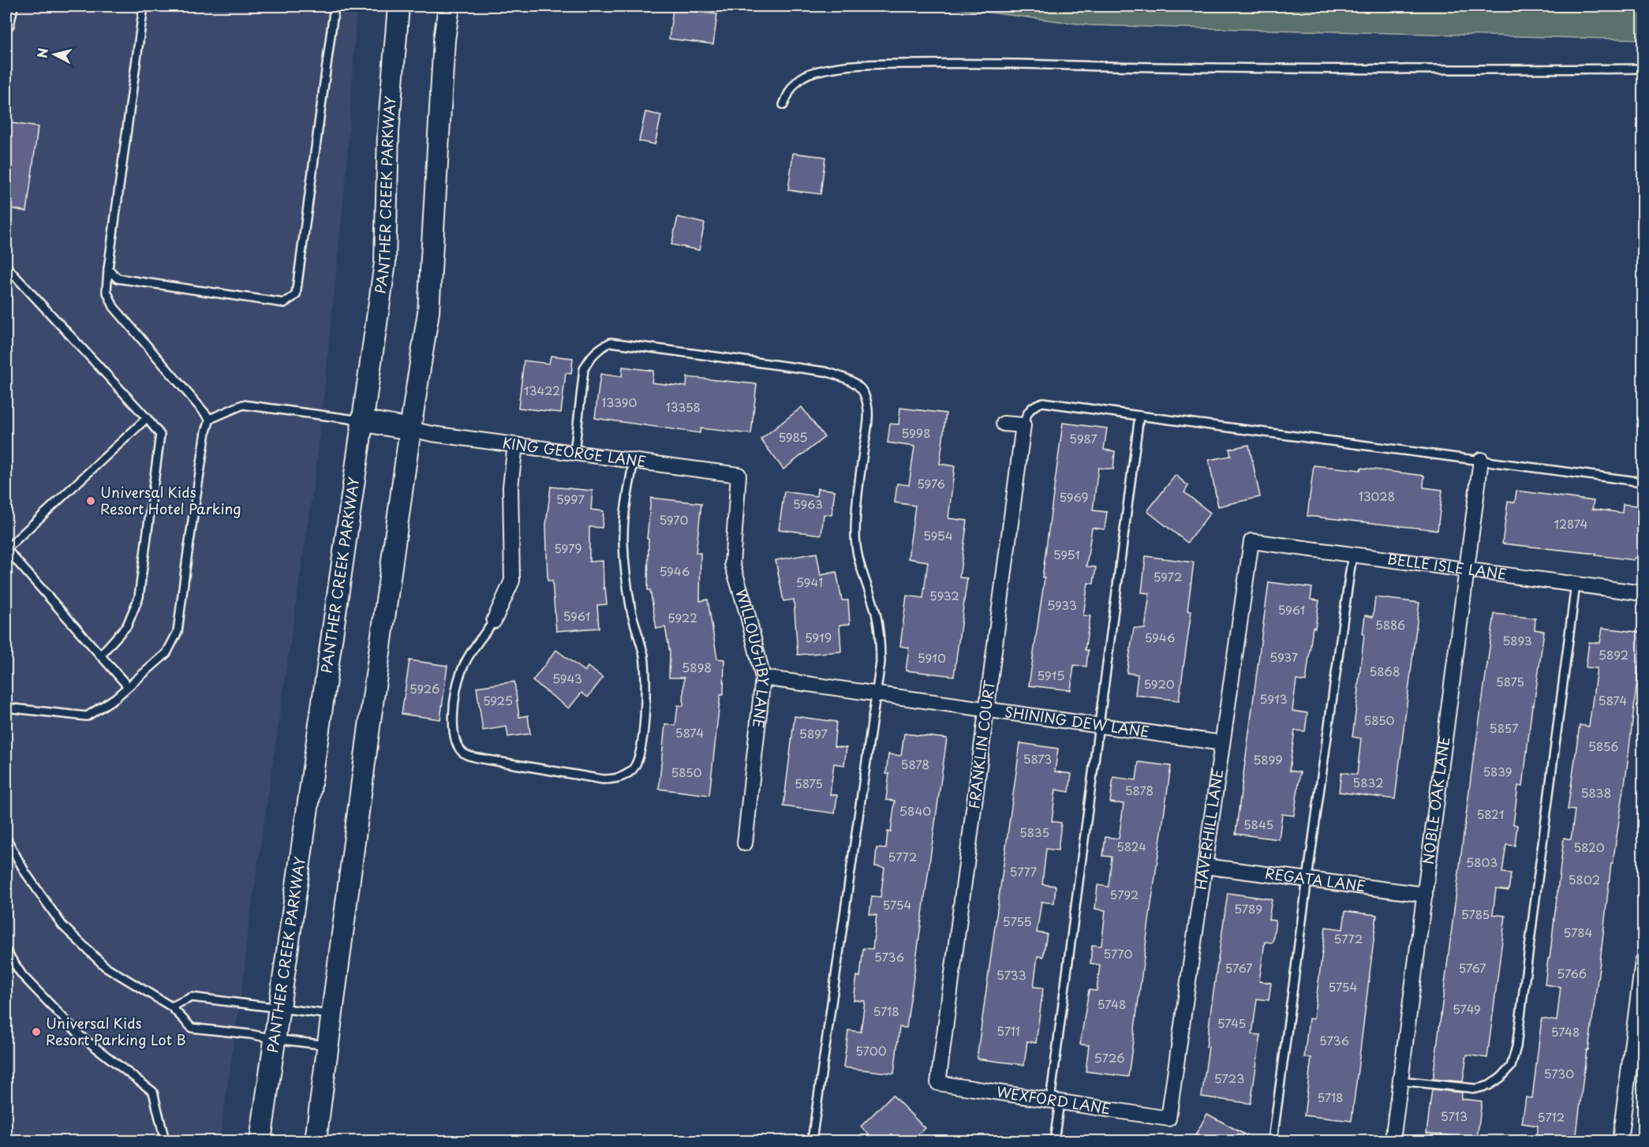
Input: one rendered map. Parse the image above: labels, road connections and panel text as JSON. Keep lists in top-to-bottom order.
{
  "streets": {
    "main road": ["PANTHER CREEK PARKWAY"],
    "street": [
      "KING GEORGE LANE",
      "BELLE ISLE LANE",
      "WILLOUGHBY LANE",
      "SHINING DEW LANE",
      "FRANKLIN COURT",
      "NOBLE OAK LANE",
      "HAVERHILL LANE",
      "REGATA LANE",
      "WEXFORD LANE"
    ]
  },
  "crossings": [
    ["KING GEORGE LANE", "WILLOUGHBY LANE"],
    ["BELLE ISLE LANE", "NOBLE OAK LANE"],
    ["BELLE ISLE LANE", "HAVERHILL LANE"],
    ["WILLOUGHBY LANE", "SHINING DEW LANE"],
    ["SHINING DEW LANE", "FRANKLIN COURT"],
    ["SHINING DEW LANE", "HAVERHILL LANE"],
    ["FRANKLIN COURT", "WEXFORD LANE"],
    ["NOBLE OAK LANE", "REGATA LANE"],
    ["HAVERHILL LANE", "REGATA LANE"],
    ["HAVERHILL LANE", "WEXFORD LANE"]
  ],
  "places": ["Universal Kids Resort Hotel Parking", "Universal Kids Resort Parking Lot B"],
  "house_numbers": [
    "13422",
    "13390",
    "13358",
    "5998",
    "5985",
    "5987",
    "5976",
    "13028",
    "5969",
    "5997",
    "5963",
    "5970",
    "12874",
    "5954",
    "5979",
    "5951",
    "5946",
    "5972",
    "5941",
    "5932",
    "5933",
    "5961",
    "5961",
    "5922",
    "5886",
    "5919",
    "5946",
    "5893",
    "5892",
    "5937",
    "5910",
    "5898",
    "5868",
    "5915",
    "5943",
    "5875",
    "5920",
    "5926",
    "5913",
    "5925",
    "5874",
    "5850",
    "5857",
    "5874",
    "5897",
    "5856",
    "5873",
    "5899",
    "5878",
    "5839",
    "5850",
    "5832",
    "5875",
    "5878",
    "5838",
    "5840",
    "5821",
    "5845",
    "5835",
    "5824",
    "5820",
    "5772",
    "5803",
    "5777",
    "5802",
    "5792",
    "5754",
    "5789",
    "5785",
    "5755",
    "5784",
    "5772",
    "5770",
    "5736",
    "5767",
    "5767",
    "5766",
    "5733",
    "5754",
    "5748",
    "5749",
    "5718",
    "5745",
    "5711",
    "5748",
    "5736",
    "5700",
    "5726",
    "5730",
    "5723",
    "5718",
    "5713",
    "5712"
  ],
  "north": "left"
}
